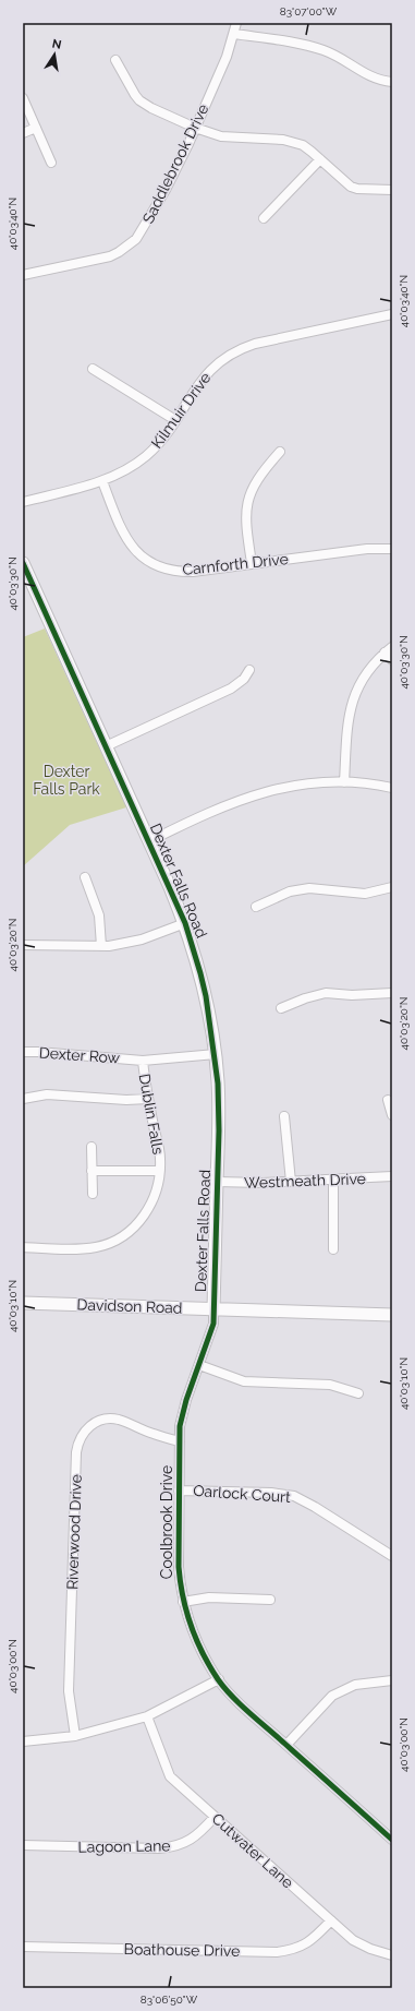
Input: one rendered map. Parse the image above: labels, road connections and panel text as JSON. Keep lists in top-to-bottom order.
{
  "streets": {
    "street": [
      "Saddlebrook Drive",
      "Kilmuir Drive",
      "Carnforth Drive",
      "Dexter Falls Road",
      "Dexter Row",
      "Dublin Falls",
      "Westmeath Drive",
      "Davidson Road",
      "Oarlock Court",
      "Coolbrook Drive",
      "Riverwood Drive",
      "Lagoon Lane",
      "Cutwater Lane",
      "Boathouse Drive"
    ]
  },
  "crossings": [
    ["Kilmuir Drive", "Carnforth Drive"],
    ["Dexter Falls Road", "Dexter Row"],
    ["Dexter Falls Road", "Westmeath Drive"],
    ["Dexter Falls Road", "Davidson Road"],
    ["Dexter Falls Road", "Coolbrook Drive"],
    ["Dexter Row", "Dublin Falls"],
    ["Davidson Road", "Coolbrook Drive"],
    ["Oarlock Court", "Coolbrook Drive"],
    ["Coolbrook Drive", "Riverwood Drive"],
    ["Lagoon Lane", "Cutwater Lane"],
    ["Cutwater Lane", "Boathouse Drive"]
  ],
  "parks": ["Dexter Falls Park"],
  "north": "top",
  "coordinates": [
    "83°07'00\"W",
    "40°03'40\"N",
    "40°03'30\"N",
    "40°03'20\"N",
    "40°03'10\"N",
    "40°03'00\"N",
    "83°06'50\"W"
  ]
}
